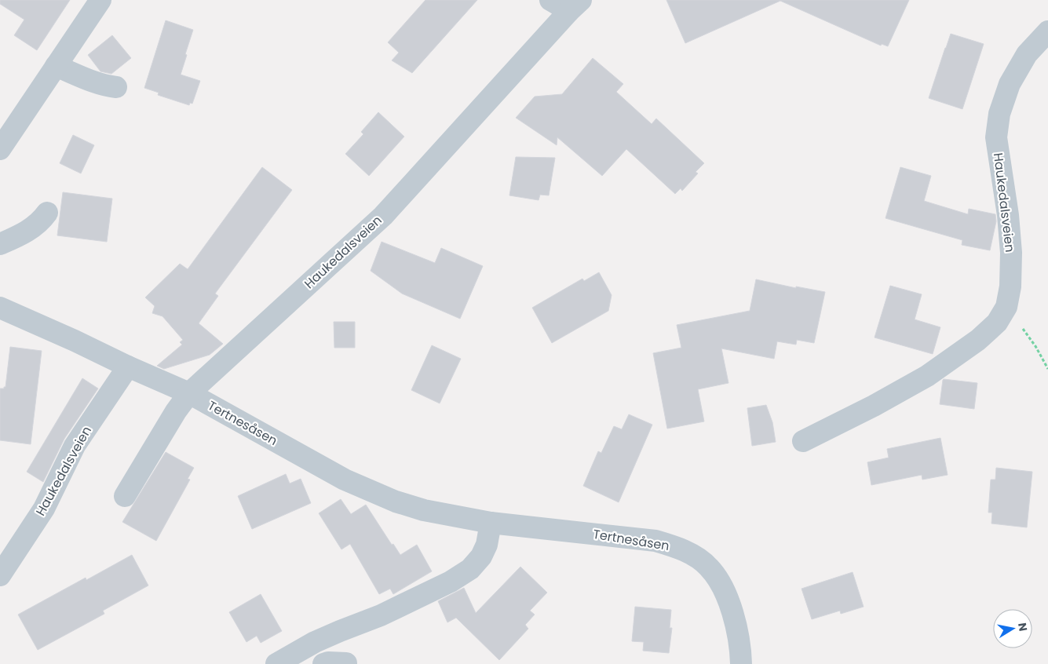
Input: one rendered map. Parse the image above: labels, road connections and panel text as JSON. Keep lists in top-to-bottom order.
{
  "streets": {
    "street": ["Haukedalsveien", "Tertnesåsen"]
  },
  "crossings": [
    ["Haukedalsveien", "Tertnesåsen"]
  ],
  "north": "right"
}
